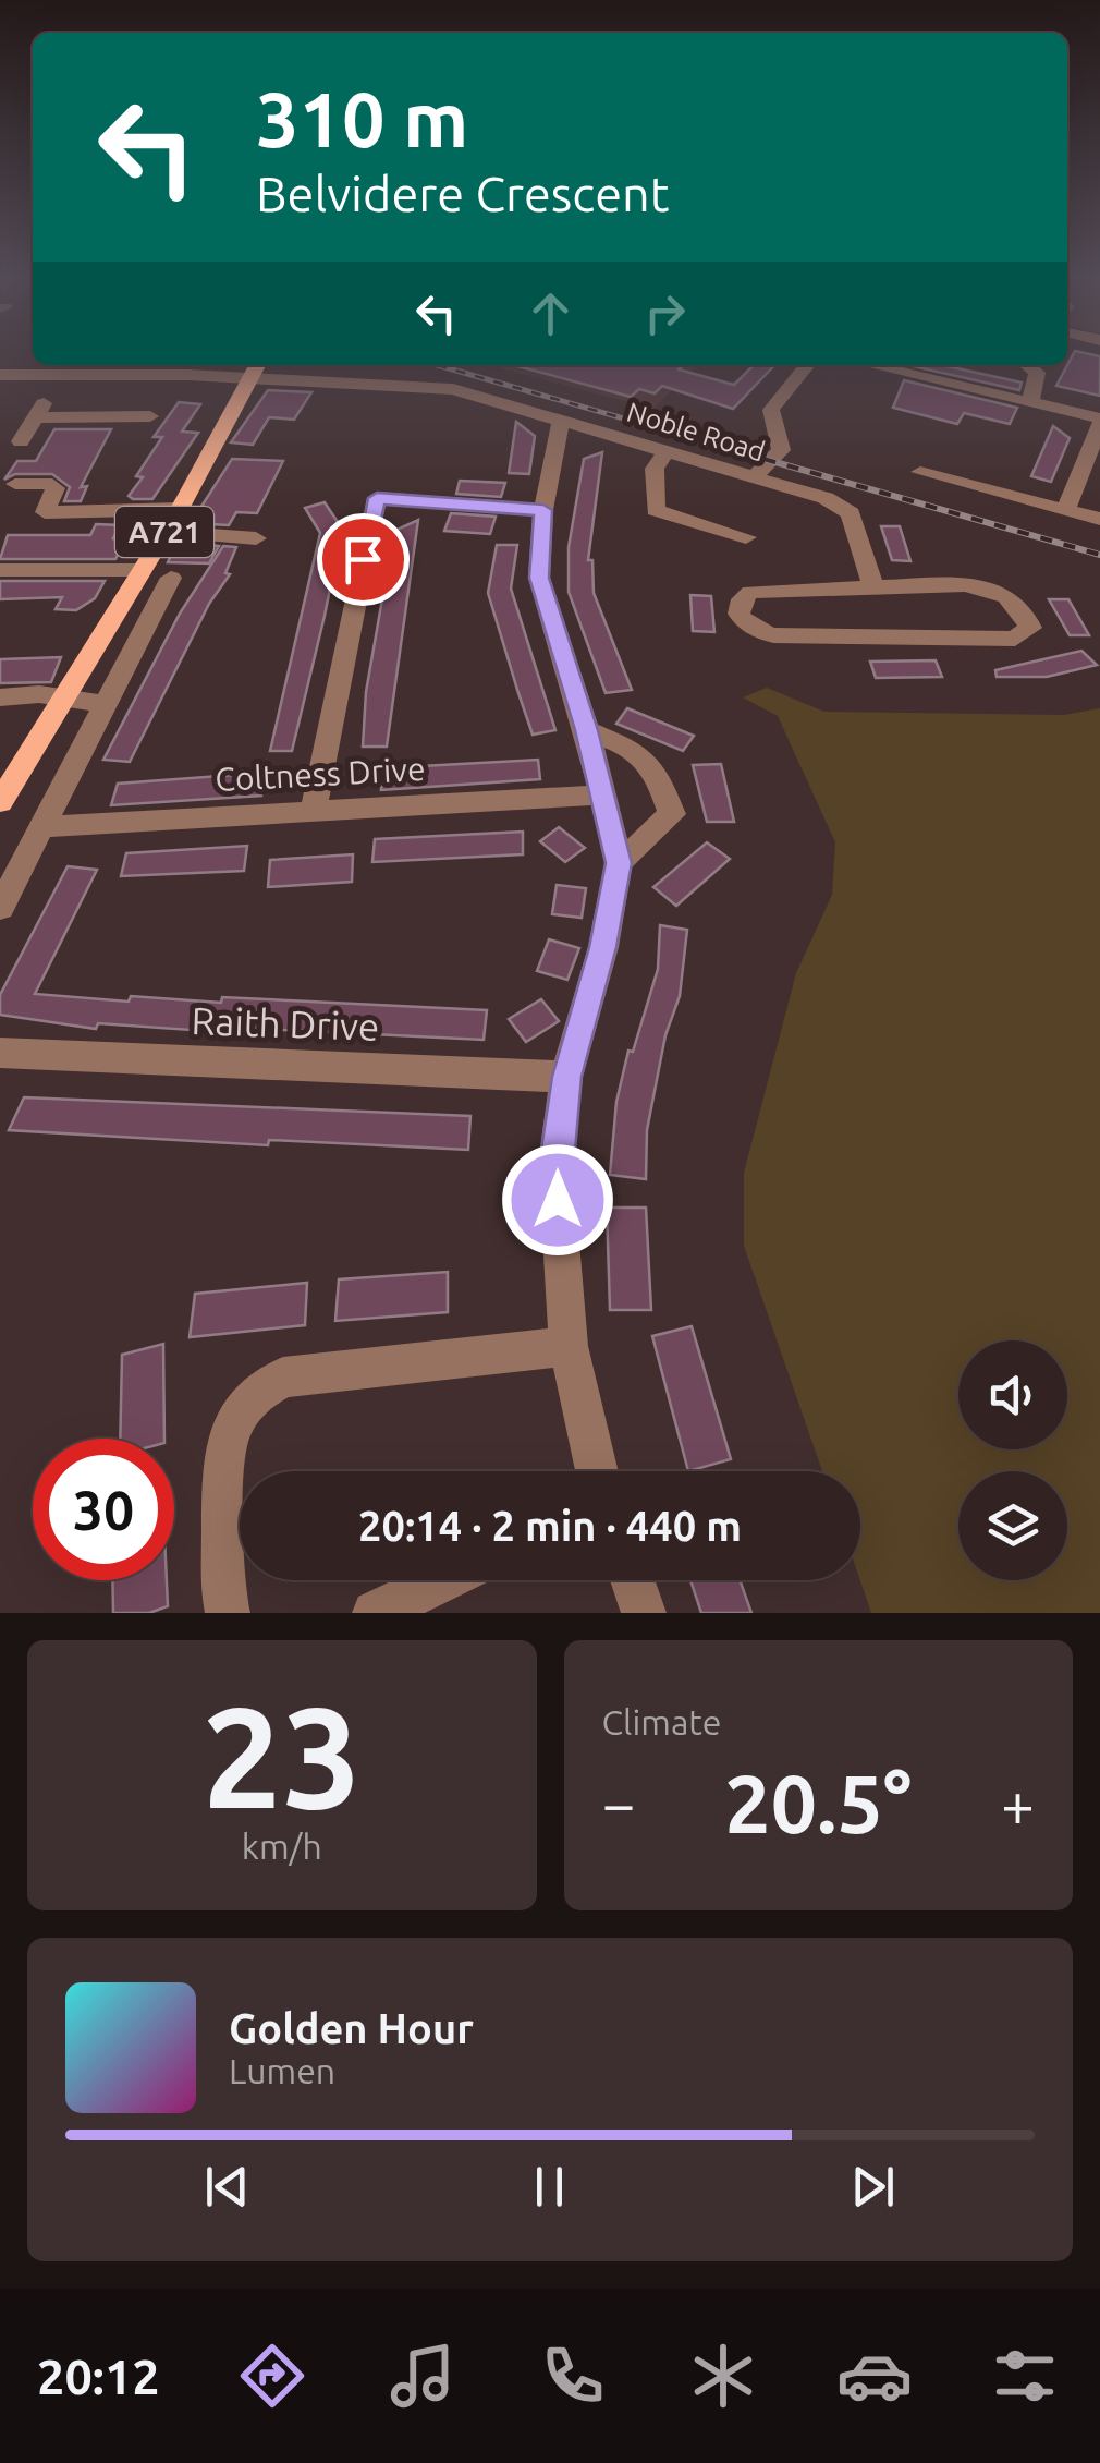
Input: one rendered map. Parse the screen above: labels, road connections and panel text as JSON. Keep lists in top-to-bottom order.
{
  "streets": {
    "main road": ["A721"],
    "street": ["Noble Road", "Coltness Drive", "Raith Drive"]
  },
  "crossings": [
    ["Noble Road", "A721"]
  ],
  "page": {
    "turn": ["310 m", "Belvidere Crescent"],
    "limit": "30",
    "trip": "20:14 · 2 min · 440 m",
    "tile": [
      ["23", "km/h"],
      "Climate"
    ],
    "heat": ["−", "20.5°", "+"],
    "song": ["Golden Hour", "Lumen"],
    "tabs": "20:12"
  }
}
